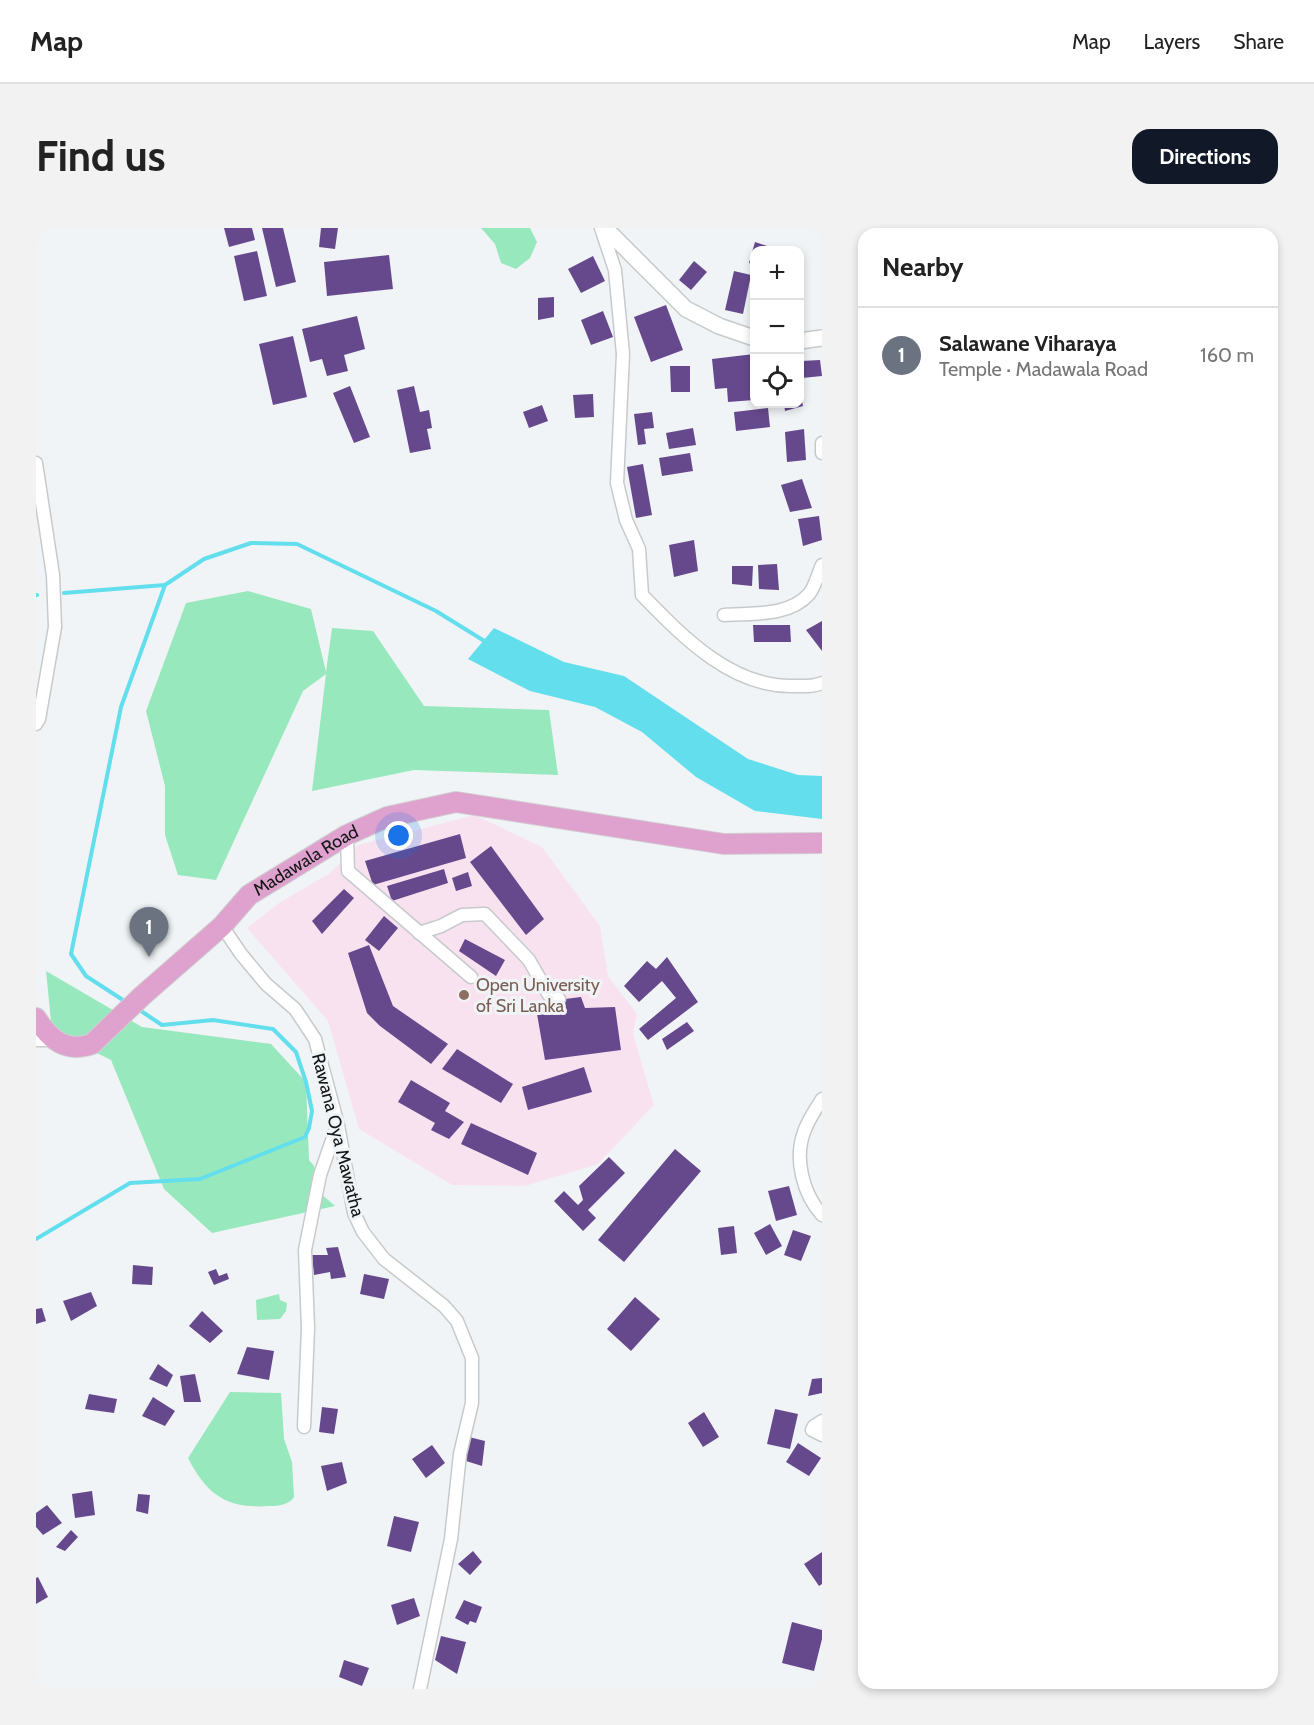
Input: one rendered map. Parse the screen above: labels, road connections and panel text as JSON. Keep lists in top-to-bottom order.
{
  "streets": {
    "main road": ["Madawala Road"],
    "street": ["Rawana Oya Mawatha"]
  },
  "crossings": [
    ["Madawala Road", "Rawana Oya Mawatha"]
  ],
  "places": ["Open University of Sri Lanka"],
  "page": {
    "header": "Map",
    "nav": ["Map", "Layers", "Share"],
    "buttons": "Directions",
    "title": "Find us",
    "heading": "Nearby",
    "map_buttons": ["+", "−"],
    "list": [
      {
        "mark": "1",
        "name": "Salawane Viharaya",
        "note": "Temple · Madawala Road",
        "value": "160 m"
      }
    ],
    "pins": "1"
  }
}
